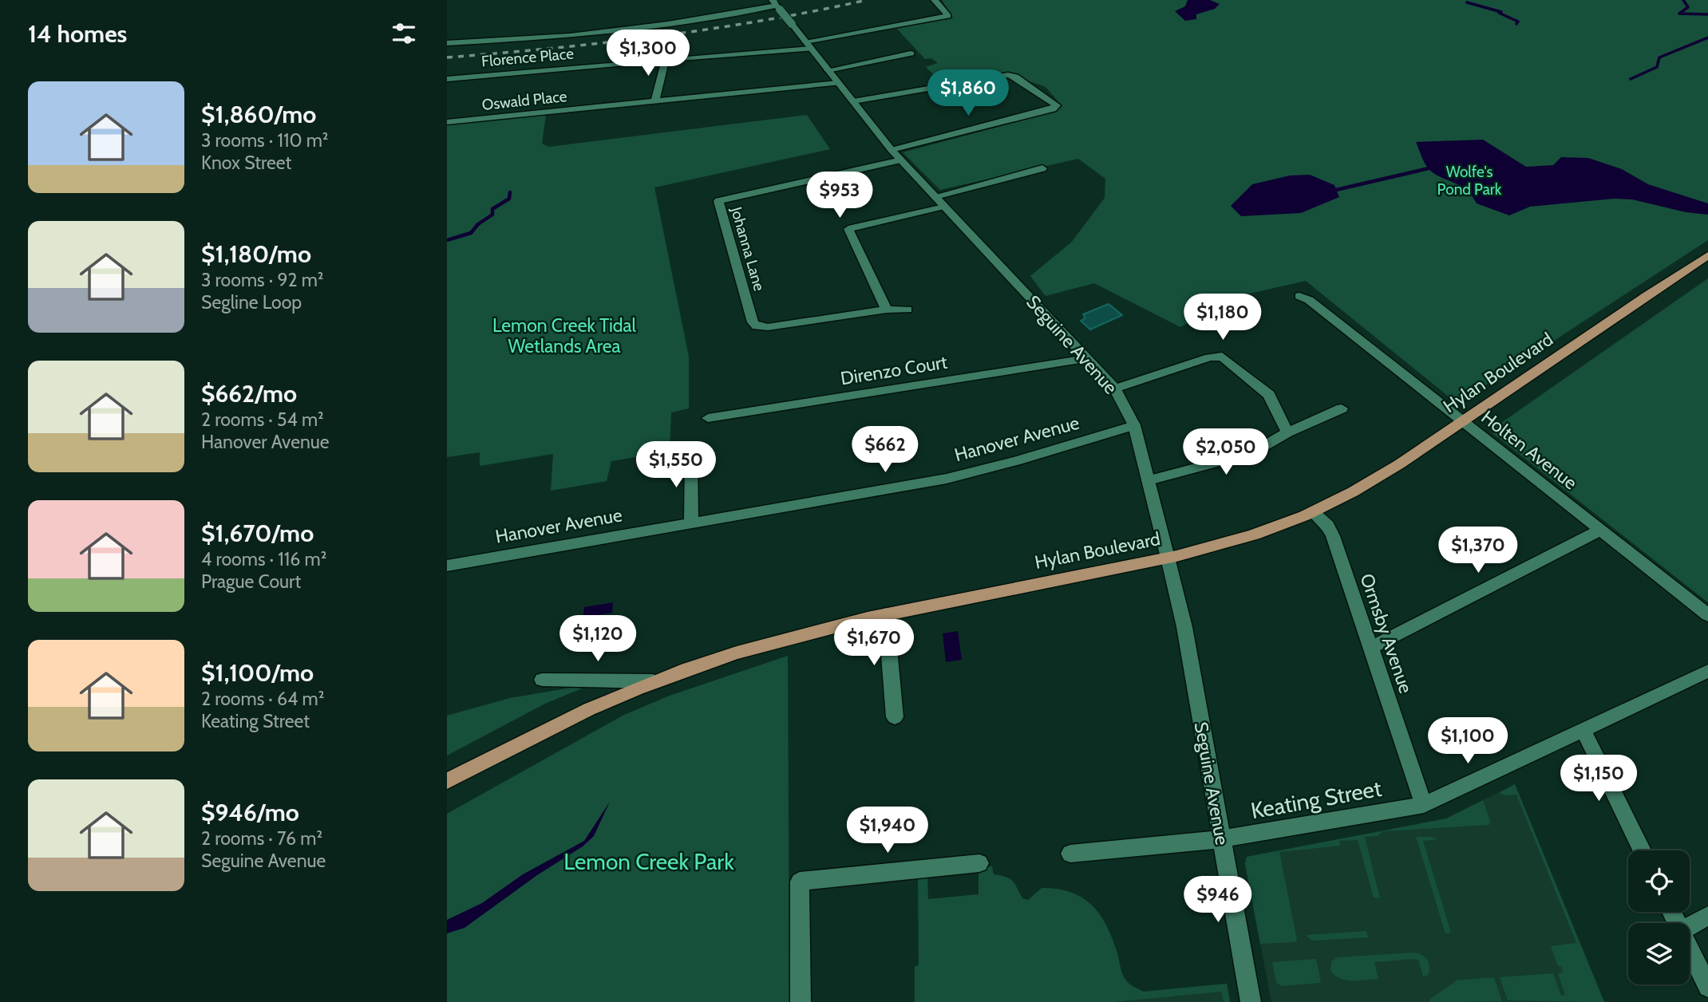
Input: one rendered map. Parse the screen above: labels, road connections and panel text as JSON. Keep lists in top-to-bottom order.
{
  "streets": {
    "main road": ["Hylan Boulevard"],
    "street": [
      "Florence Place",
      "Oswald Place",
      "Johanna Lane",
      "Seguine Avenue",
      "Direnzo Court",
      "Hanover Avenue",
      "Holten Avenue",
      "Ormsby Avenue",
      "Keating Street"
    ]
  },
  "crossings": [
    ["Florence Place", "Seguine Avenue"],
    ["Oswald Place", "Seguine Avenue"],
    ["Johanna Lane", "Seguine Avenue"],
    ["Seguine Avenue", "Direnzo Court"],
    ["Seguine Avenue", "Hylan Boulevard"],
    ["Seguine Avenue", "Hanover Avenue"],
    ["Seguine Avenue", "Keating Street"],
    ["Hylan Boulevard", "Holten Avenue"],
    ["Hylan Boulevard", "Ormsby Avenue"],
    ["Ormsby Avenue", "Keating Street"]
  ],
  "parks": ["Wolfe's Pond Park", "Lemon Creek Tidal Wetlands Area", "Lemon Creek Park"],
  "page": {
    "heading": "14 homes",
    "price": [
      "$1,300",
      "$1,860",
      "$953",
      "$1,180",
      "$662",
      "$2,050",
      "$1,550",
      "$1,370",
      "$1,120",
      "$1,670",
      "$1,100",
      "$1,150",
      "$1,940",
      "$946"
    ],
    "list": [
      {
        "name": "$1,860/mo",
        "note": "3 rooms · 110 m² · Knox Street"
      },
      {
        "name": "$1,180/mo",
        "note": "3 rooms · 92 m² · Segline Loop"
      },
      {
        "name": "$662/mo",
        "note": "2 rooms · 54 m² · Hanover Avenue"
      },
      {
        "name": "$1,670/mo",
        "note": "4 rooms · 116 m² · Prague Court"
      },
      {
        "name": "$1,100/mo",
        "note": "2 rooms · 64 m² · Keating Street"
      },
      {
        "name": "$946/mo",
        "note": "2 rooms · 76 m² · Seguine Avenue"
      }
    ]
  }
}
